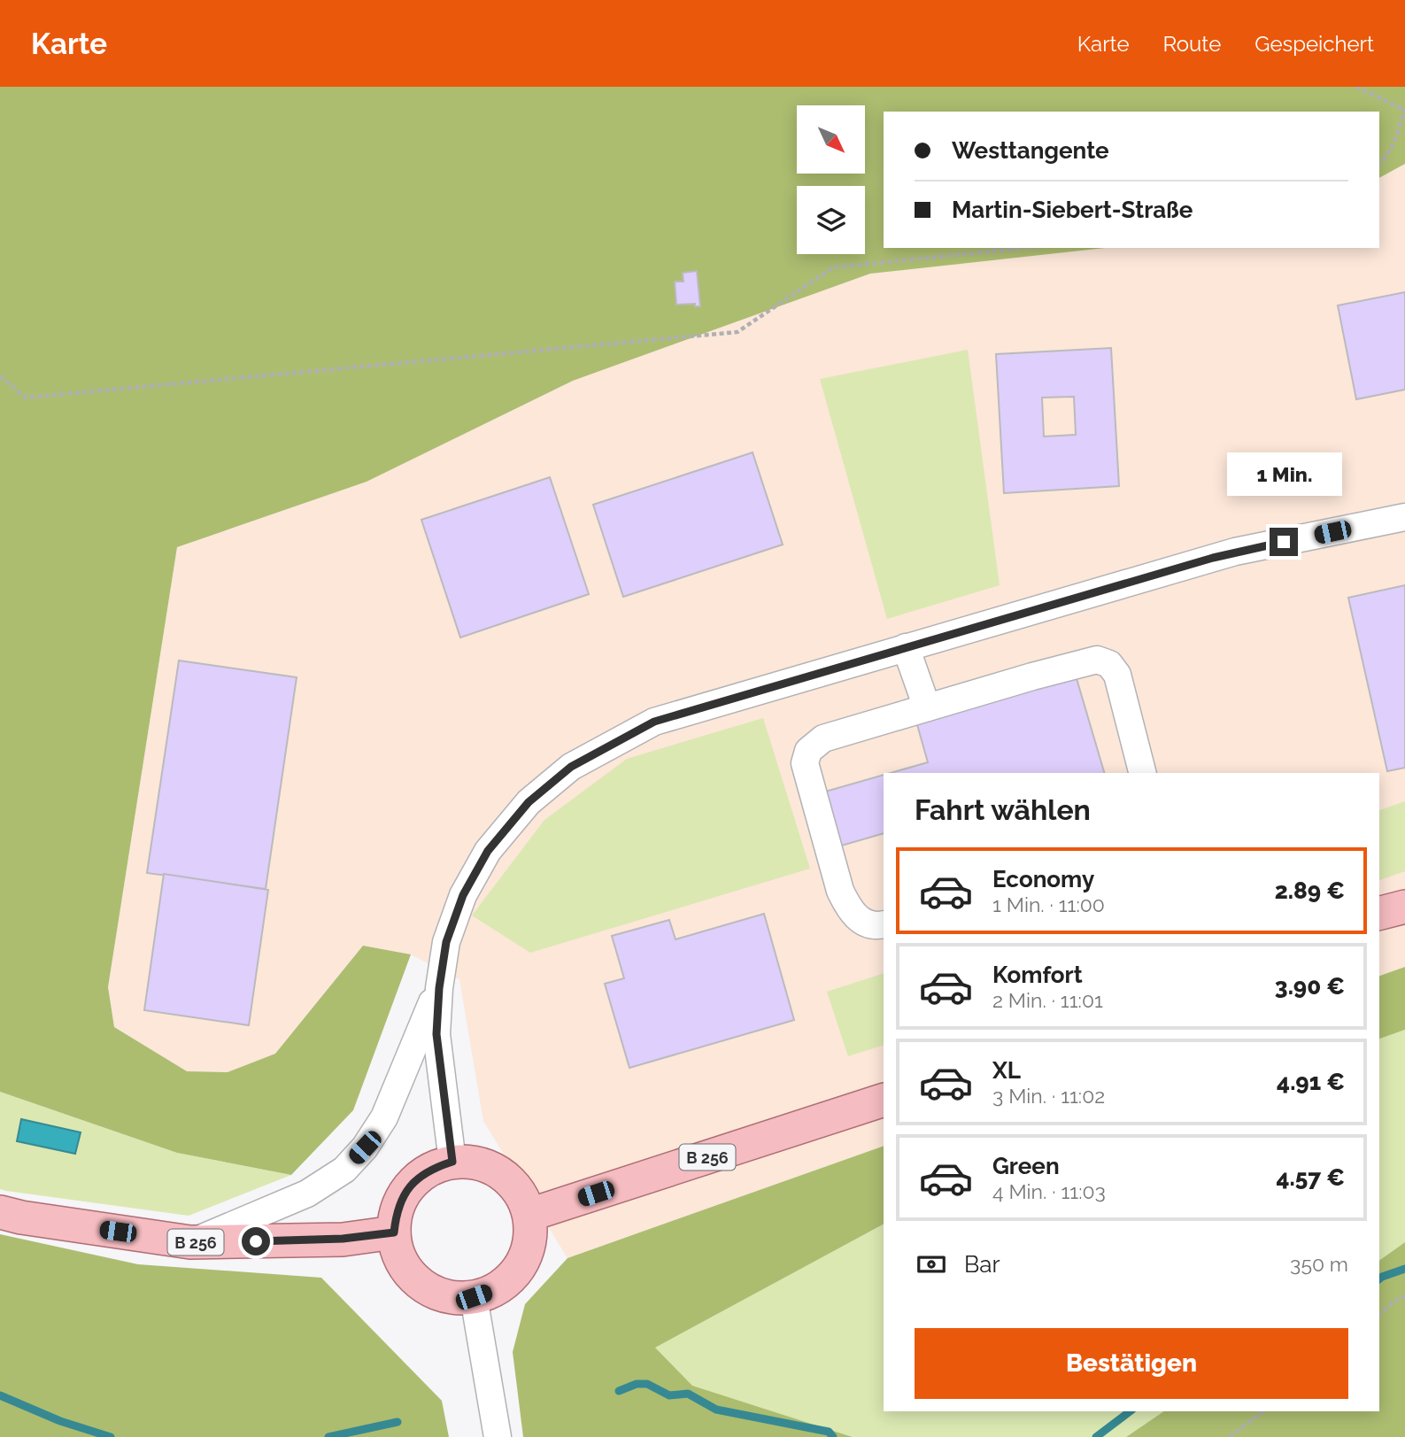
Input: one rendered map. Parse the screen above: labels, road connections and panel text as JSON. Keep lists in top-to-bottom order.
{
  "streets": {
    "main road": ["B 256"]
  },
  "north": "bottom right",
  "page": {
    "header": "Karte",
    "nav": ["Karte", "Route", "Gespeichert"],
    "banner": ["Westtangente", "Martin-Siebert-Straße"],
    "bubble": "1 Min.",
    "heading": "Fahrt wählen",
    "list": [
      {
        "name": "Economy",
        "note": "1 Min. · 11:00",
        "value": "2.89 €"
      },
      {
        "name": "Komfort",
        "note": "2 Min. · 11:01",
        "value": "3.90 €"
      },
      {
        "name": "XL",
        "note": "3 Min. · 11:02",
        "value": "4.91 €"
      },
      {
        "name": "Green",
        "note": "4 Min. · 11:03",
        "value": "4.57 €"
      }
    ],
    "pay": ["Bar", "350 m"],
    "buttons": "Bestätigen"
  }
}
